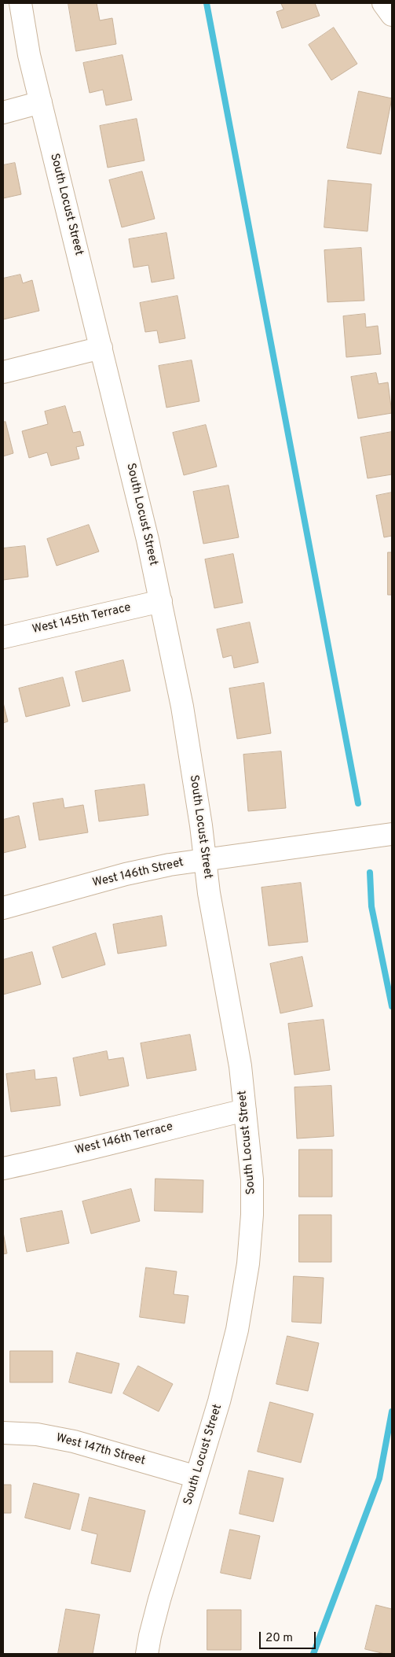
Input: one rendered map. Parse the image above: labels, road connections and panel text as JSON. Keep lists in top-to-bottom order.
{
  "streets": {
    "street": [
      "South Locust Street",
      "West 145th Terrace",
      "West 146th Street",
      "West 146th Terrace",
      "West 147th Street"
    ]
  },
  "crossings": [
    ["South Locust Street", "West 145th Terrace"],
    ["South Locust Street", "West 146th Street"],
    ["South Locust Street", "West 146th Terrace"],
    ["South Locust Street", "West 147th Street"]
  ],
  "scale_bar": "20 m"
}
